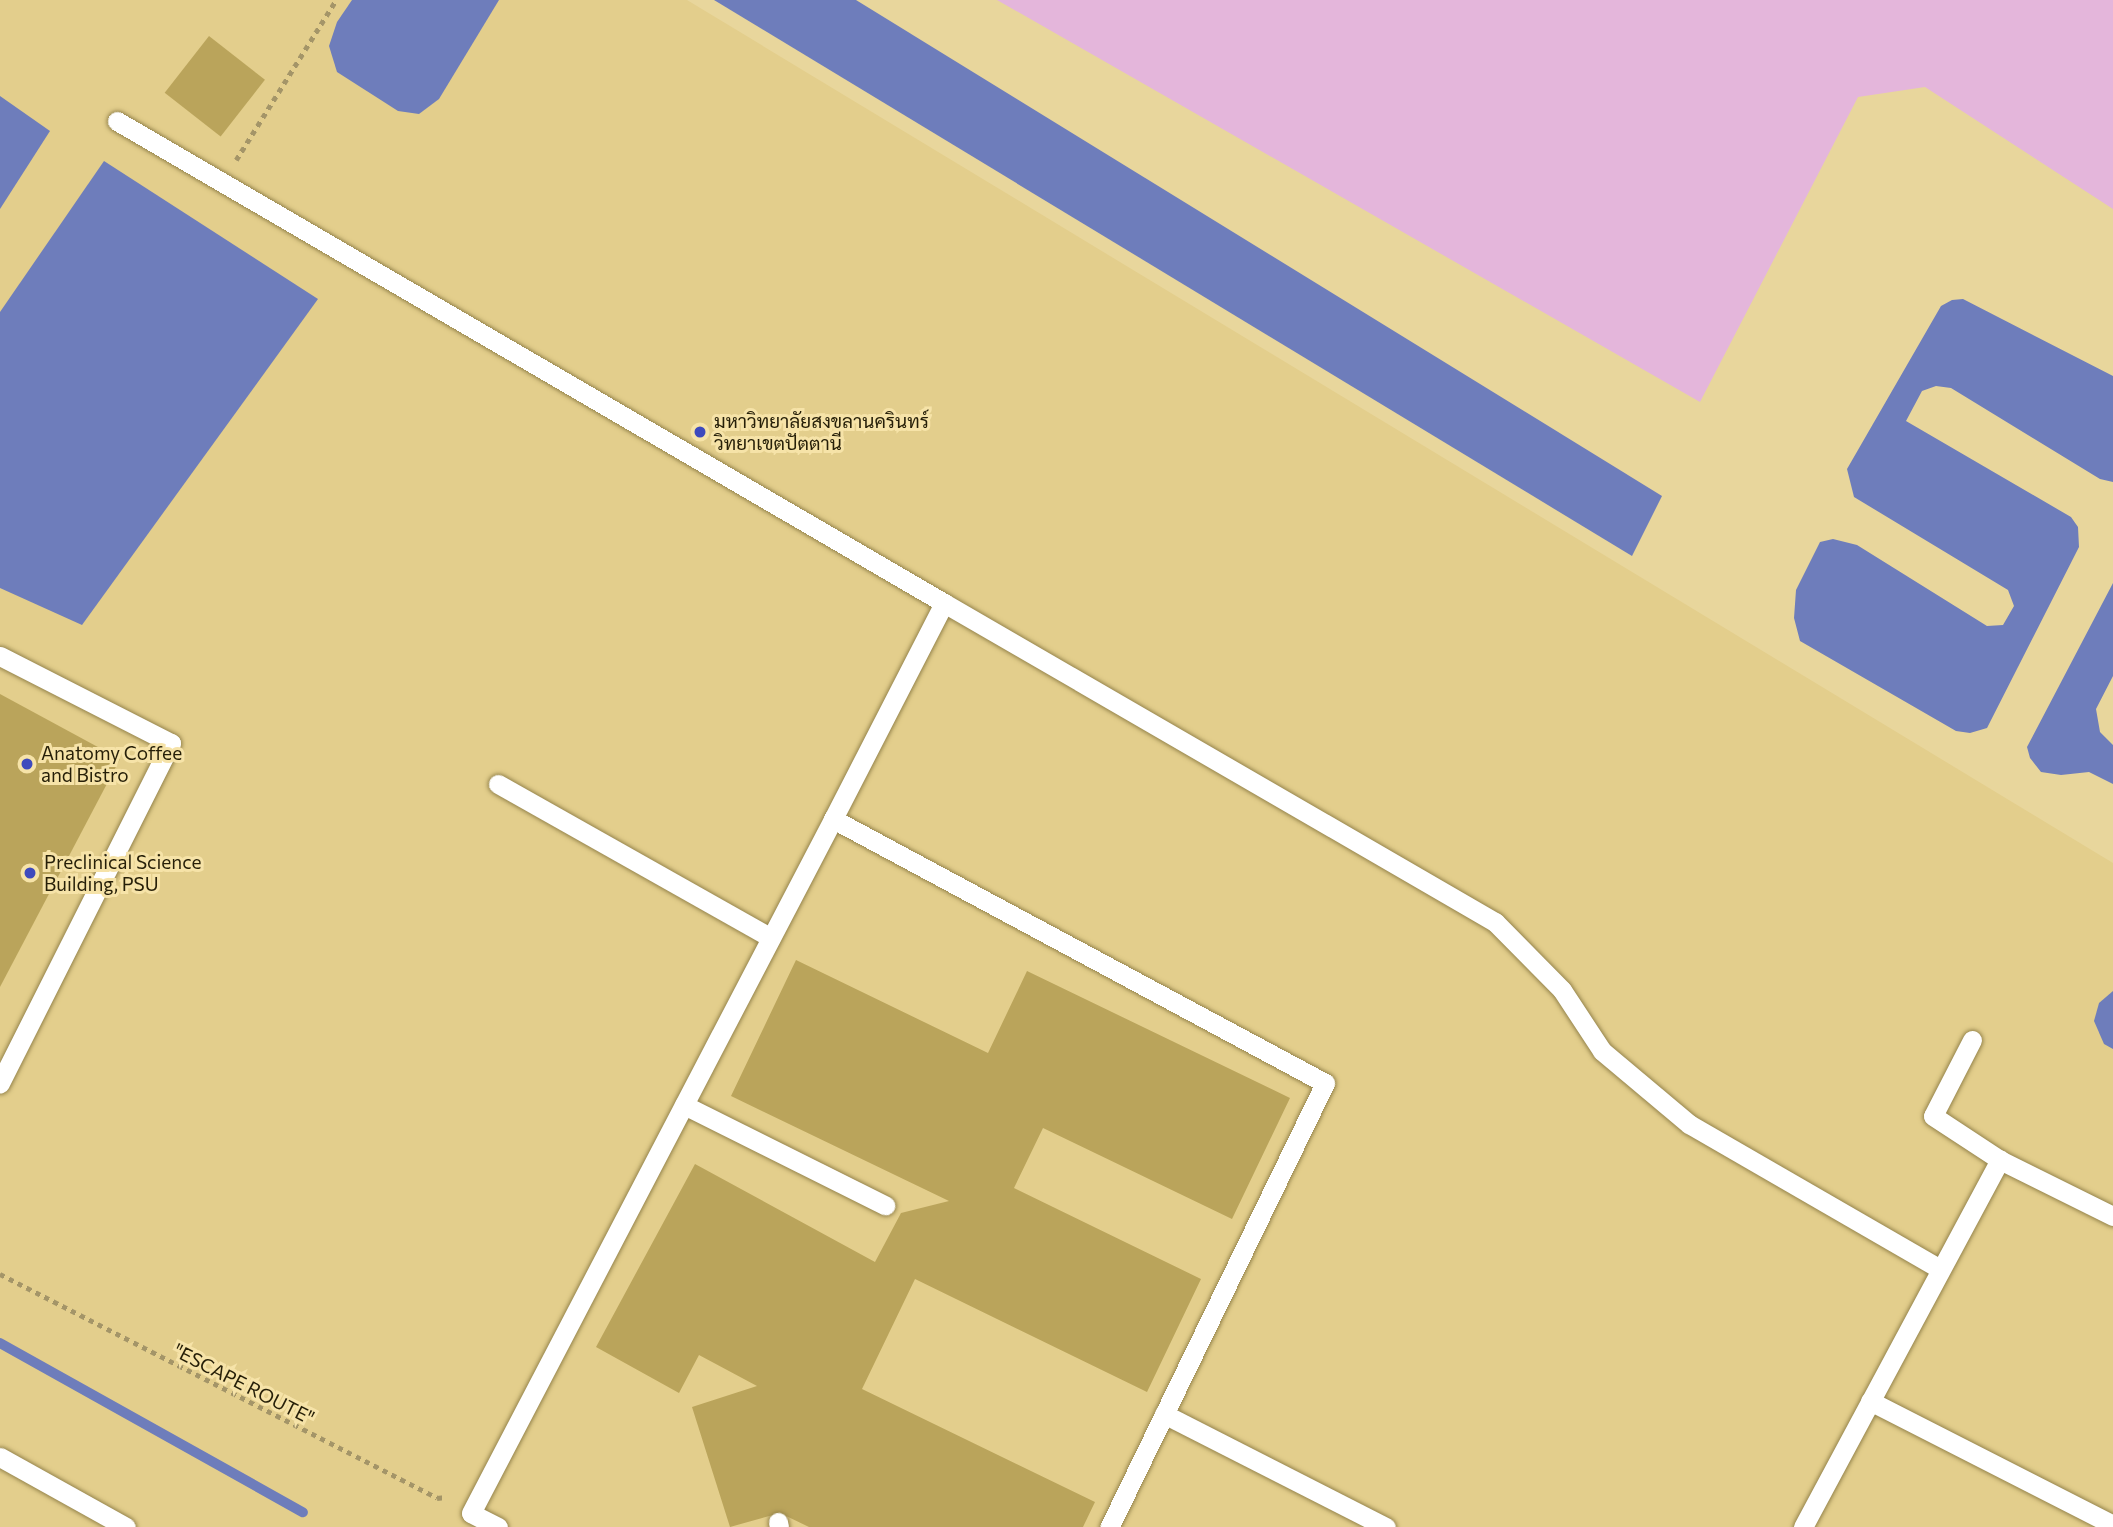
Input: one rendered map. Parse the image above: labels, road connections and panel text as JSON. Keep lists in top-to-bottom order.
{
  "streets": {
    "path": ["\"ESCAPE ROUTE\""]
  },
  "places": ["มหาวิทยาลัยสงขลานครินทร์ วิทยาเขตปัตตานี", "Anatomy Coffee and Bistro", "Preclinical Science Building, PSU"]
}
